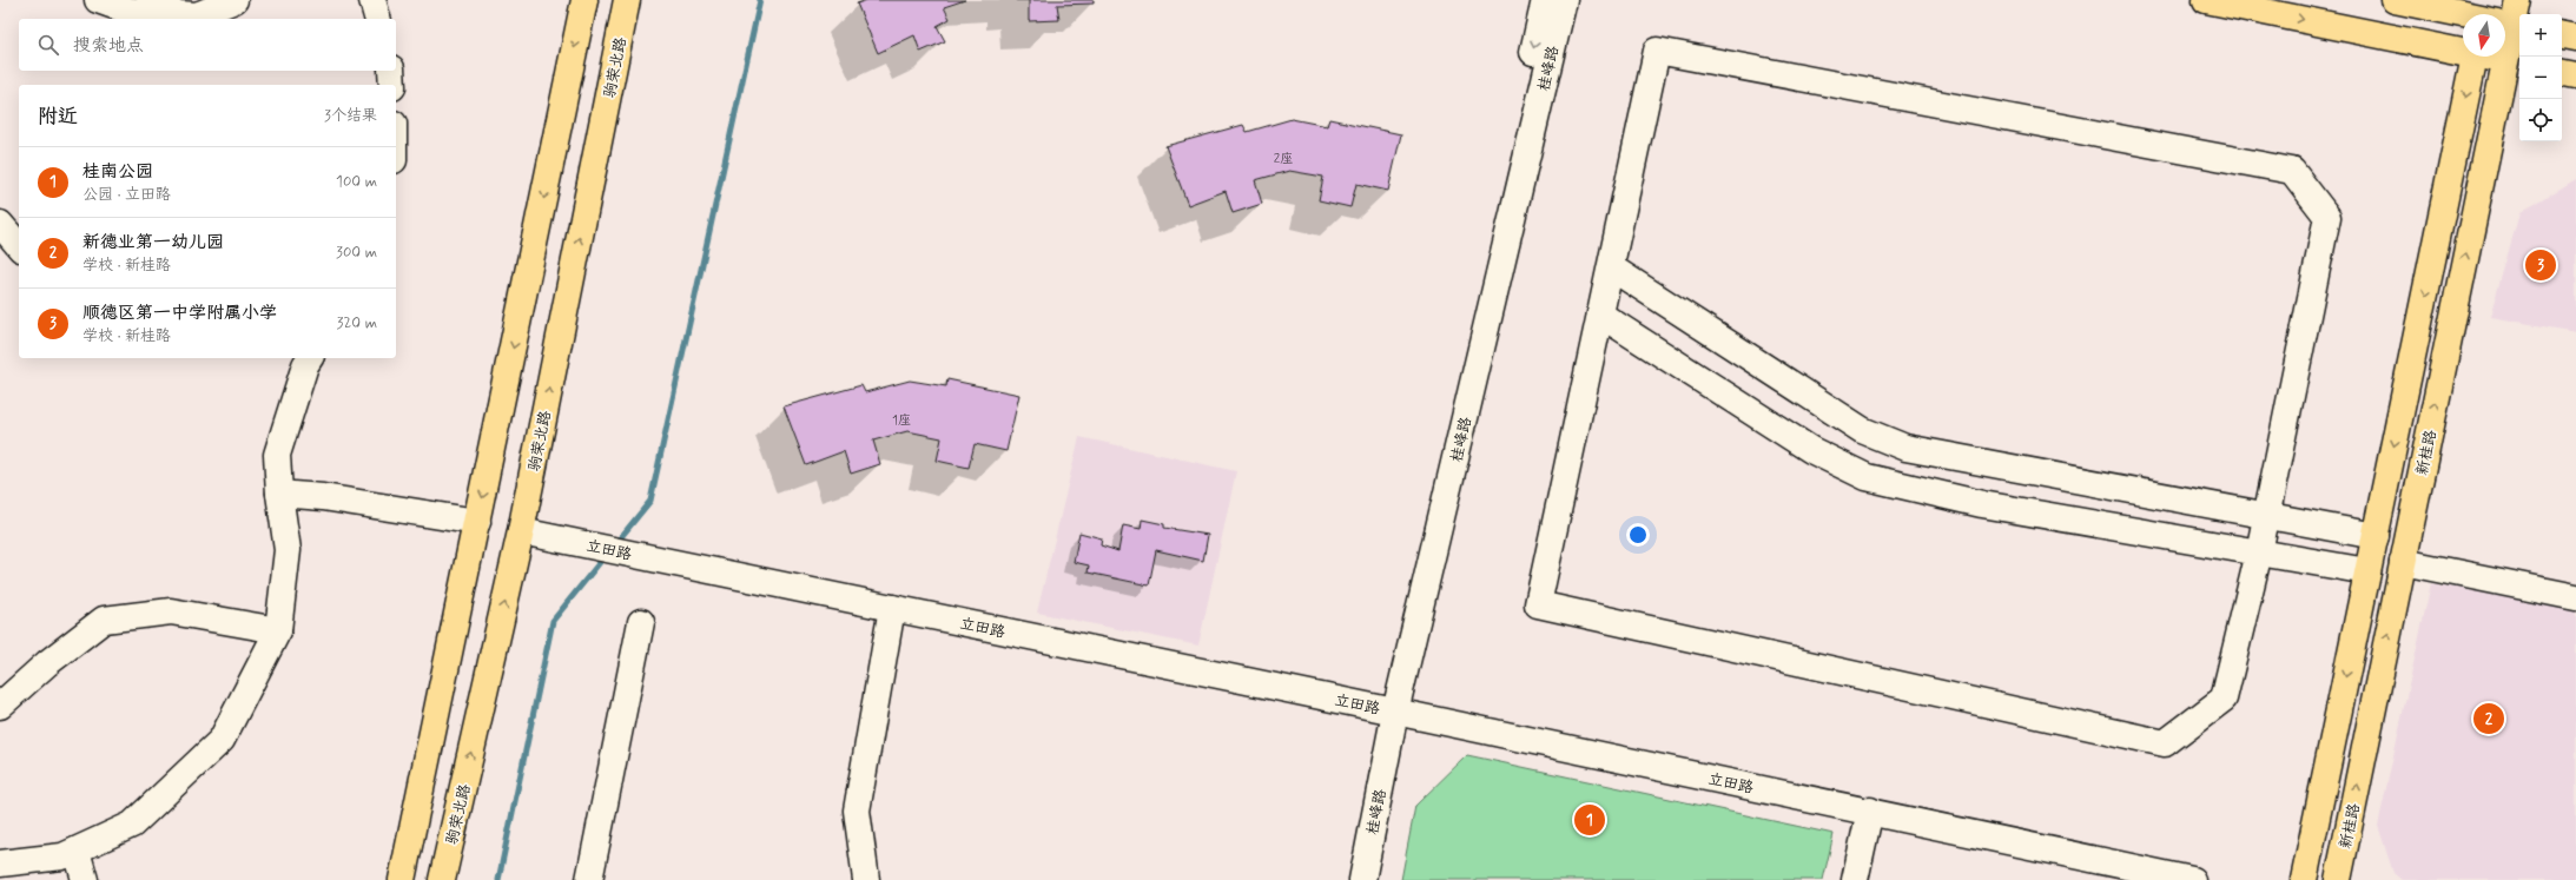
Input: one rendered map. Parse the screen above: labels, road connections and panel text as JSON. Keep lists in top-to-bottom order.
{
  "streets": {
    "main road": ["驹荣北路", "新桂路"],
    "street": ["桂峰路", "立田路"]
  },
  "crossings": [
    ["驹荣北路", "立田路"],
    ["桂峰路", "立田路"]
  ],
  "house_numbers": ["2座", "1座"],
  "north": "bottom",
  "page": {
    "map_buttons": ["+", "−"],
    "search": "搜索地点",
    "heading": ["附近", "3个结果"],
    "list": [
      {
        "mark": "1",
        "name": "桂南公园",
        "note": "公园 · 立田路",
        "value": "100 m"
      },
      {
        "mark": "2",
        "name": "新德业第一幼儿园",
        "note": "学校 · 新桂路",
        "value": "300 m"
      },
      {
        "mark": "3",
        "name": "顺德区第一中学附属小学",
        "note": "学校 · 新桂路",
        "value": "320 m"
      }
    ],
    "pins": ["3", "2", "1"]
  }
}
